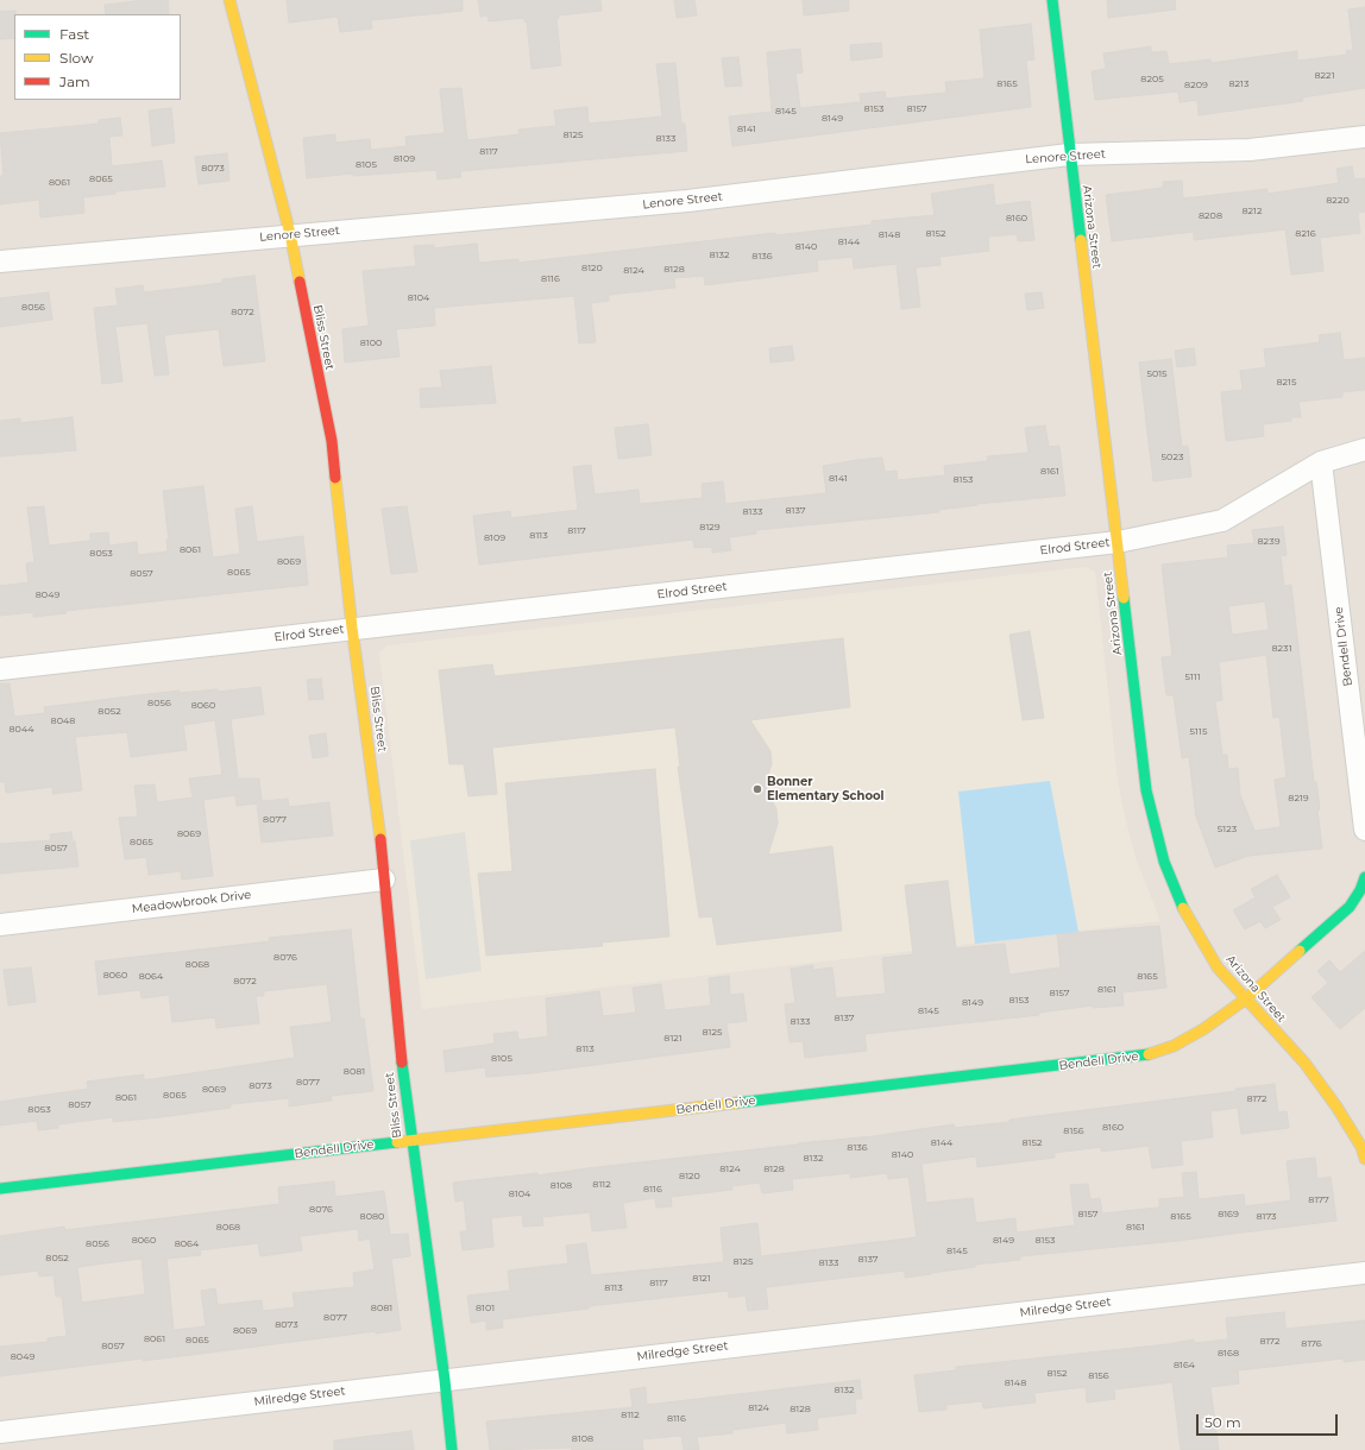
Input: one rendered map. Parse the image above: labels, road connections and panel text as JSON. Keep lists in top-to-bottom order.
{
  "streets": {
    "street": [
      "Lenore Street",
      "Arizona Street",
      "Bliss Street",
      "Elrod Street",
      "Bendell Drive",
      "Meadowbrook Drive",
      "Milredge Street"
    ]
  },
  "crossings": [
    ["Lenore Street", "Arizona Street"],
    ["Lenore Street", "Bliss Street"],
    ["Arizona Street", "Elrod Street"],
    ["Arizona Street", "Bendell Drive"],
    ["Bliss Street", "Elrod Street"],
    ["Bliss Street", "Bendell Drive"],
    ["Bliss Street", "Meadowbrook Drive"],
    ["Bliss Street", "Milredge Street"],
    ["Elrod Street", "Bendell Drive"]
  ],
  "places": ["Bonner Elementary School"],
  "house_numbers": [
    "8221",
    "8205",
    "8165",
    "8213",
    "8209",
    "8153",
    "8157",
    "8145",
    "8149",
    "8141",
    "8125",
    "8133",
    "8117",
    "8109",
    "8105",
    "8073",
    "8065",
    "8061",
    "8220",
    "8212",
    "8208",
    "8160",
    "8152",
    "8216",
    "8148",
    "8144",
    "8140",
    "8132",
    "8136",
    "8120",
    "8128",
    "8124",
    "8116",
    "8104",
    "8056",
    "8072",
    "8100",
    "5015",
    "8215",
    "5023",
    "8161",
    "8141",
    "8153",
    "8137",
    "8133",
    "8129",
    "8117",
    "8113",
    "8109",
    "8239",
    "8061",
    "8053",
    "8069",
    "8065",
    "8057",
    "8049",
    "8231",
    "5111",
    "8056",
    "8060",
    "8052",
    "8048",
    "8044",
    "5115",
    "8219",
    "8077",
    "5123",
    "8069",
    "8065",
    "8057",
    "8076",
    "8068",
    "8060",
    "8064",
    "8165",
    "8072",
    "8161",
    "8157",
    "8153",
    "8149",
    "8145",
    "8137",
    "8133",
    "8125",
    "8121",
    "8113",
    "8105",
    "8081",
    "8077",
    "8073",
    "8069",
    "8065",
    "8061",
    "8172",
    "8057",
    "8053",
    "8160",
    "8156",
    "8144",
    "8152",
    "8136",
    "8140",
    "8132",
    "8124",
    "8128",
    "8120",
    "8112",
    "8108",
    "8116",
    "8104",
    "8177",
    "8076",
    "8157",
    "8169",
    "8080",
    "8165",
    "8173",
    "8068",
    "8161",
    "8060",
    "8149",
    "8153",
    "8056",
    "8064",
    "8145",
    "8052",
    "8137",
    "8125",
    "8133",
    "8121",
    "8117",
    "8113",
    "8081",
    "8101",
    "8077",
    "8073",
    "8069",
    "8061",
    "8065",
    "8172",
    "8176",
    "8057",
    "8168",
    "8049",
    "8164",
    "8152",
    "8156",
    "8148",
    "8132",
    "8124",
    "8128",
    "8112",
    "8116",
    "8108"
  ],
  "legend": ["Fast", "Slow", "Jam"],
  "scale_bar": "50 m"
}
